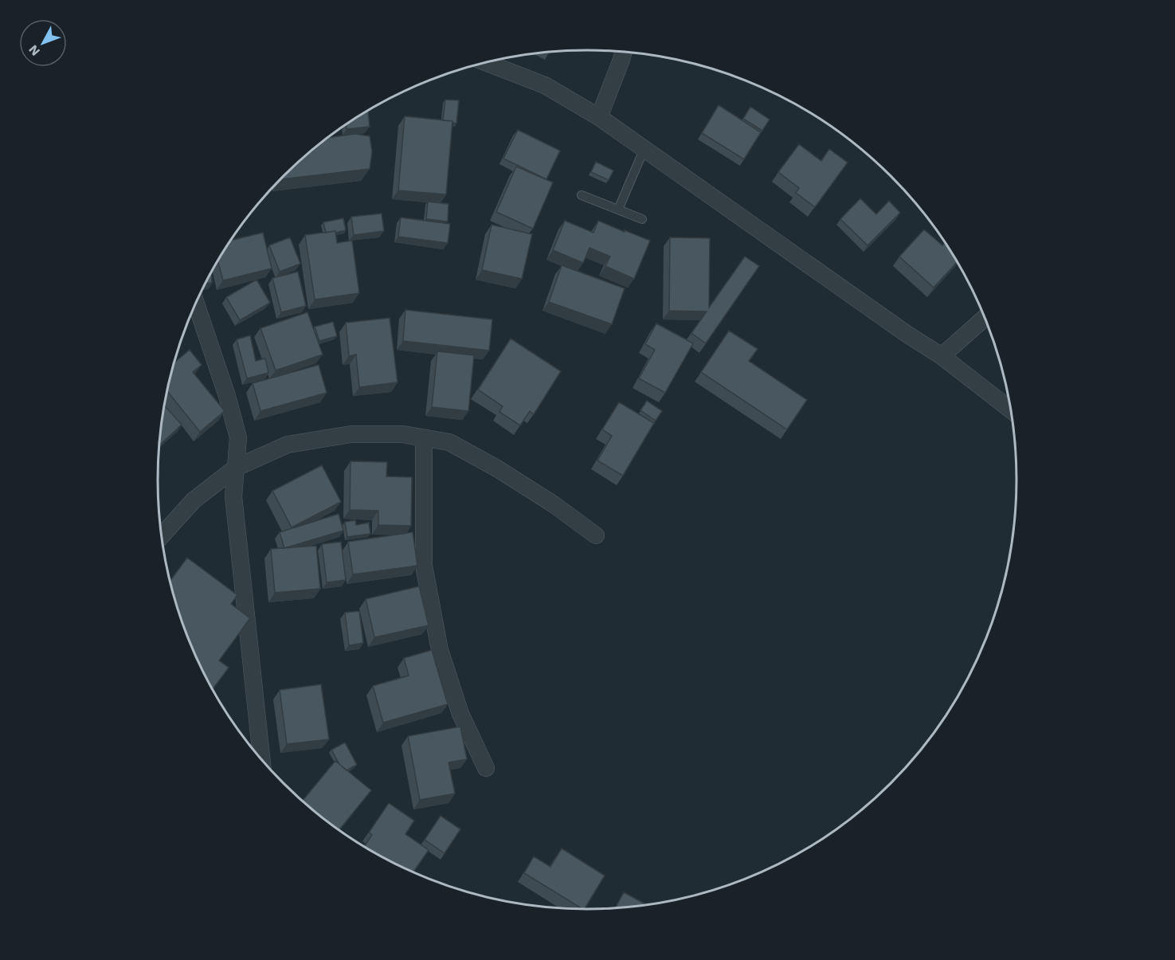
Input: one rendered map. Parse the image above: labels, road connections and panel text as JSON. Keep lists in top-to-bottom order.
{
  "north": "bottom left"
}
